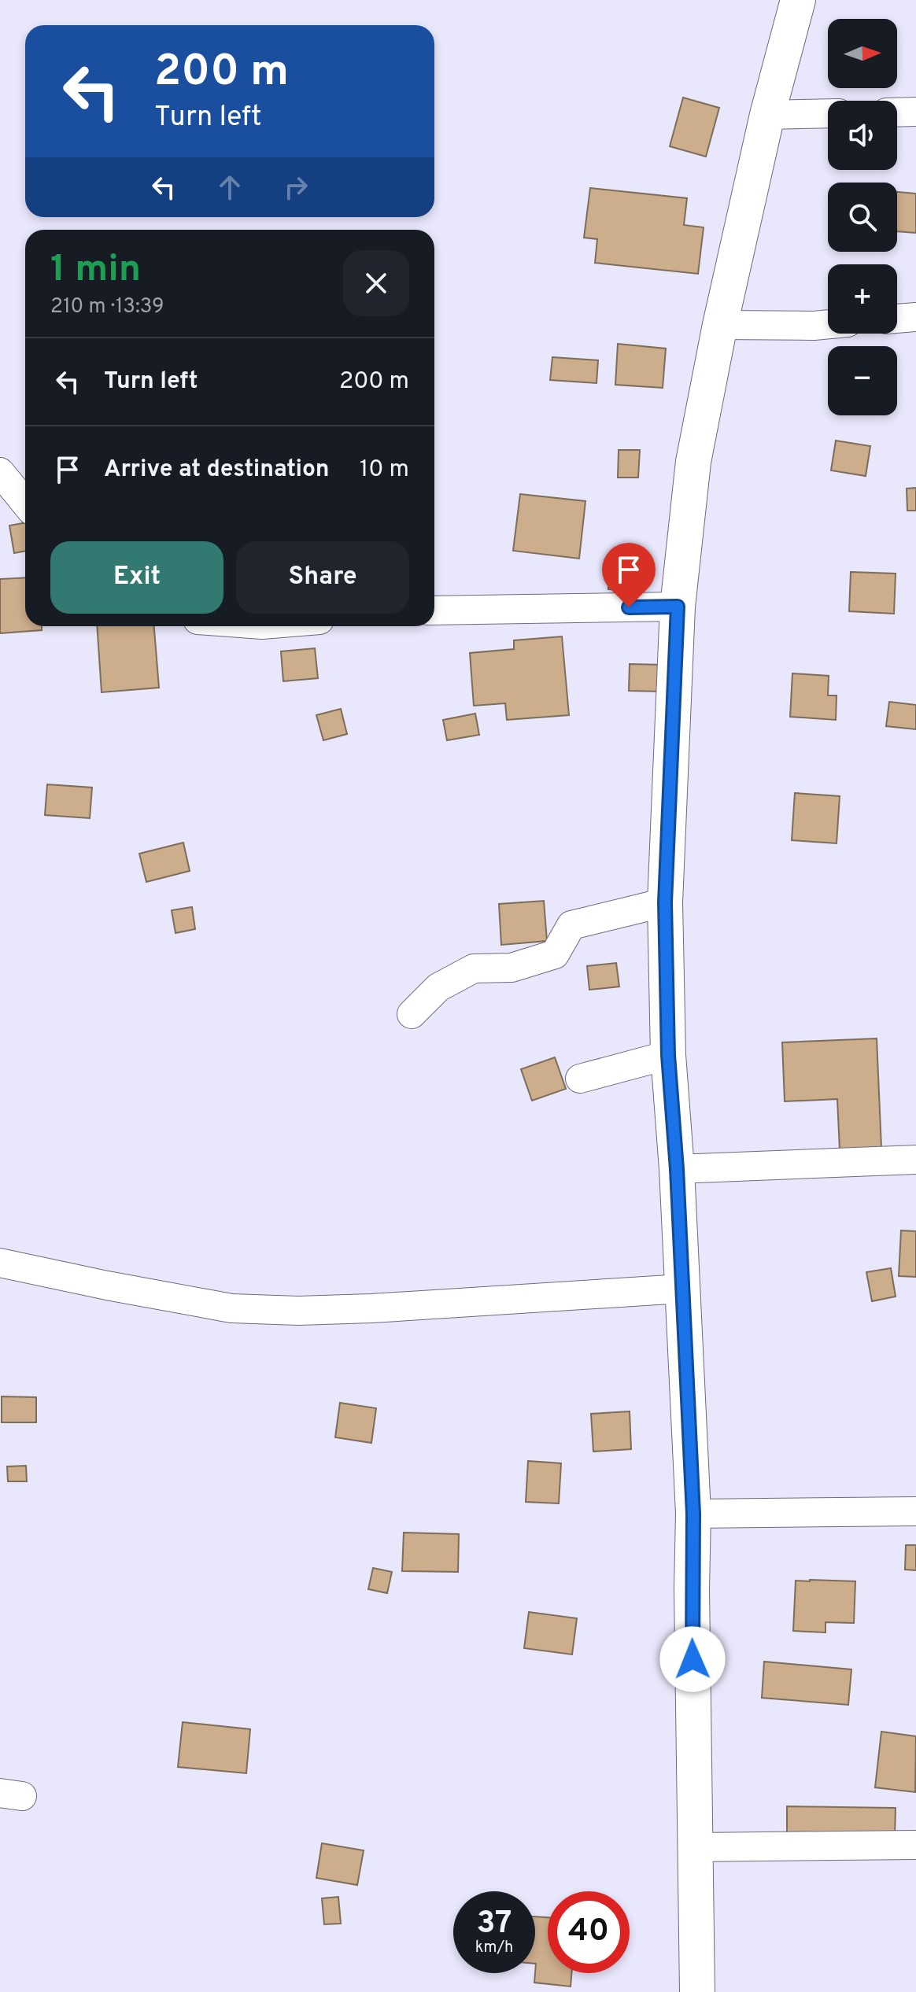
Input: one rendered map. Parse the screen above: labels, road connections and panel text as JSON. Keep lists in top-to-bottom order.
{
  "north": "right",
  "page": {
    "map_buttons": ["+", "−"],
    "turn": ["200 m", "Turn left"],
    "heading": ["1 min", "210 m · 13:39"],
    "list": [
      {
        "name": "Turn left",
        "value": "200 m"
      },
      {
        "name": "Arrive at destination",
        "value": "10 m"
      }
    ],
    "buttons": ["Exit", "Share"],
    "speed": "37 km/h",
    "limit": "40"
  }
}
